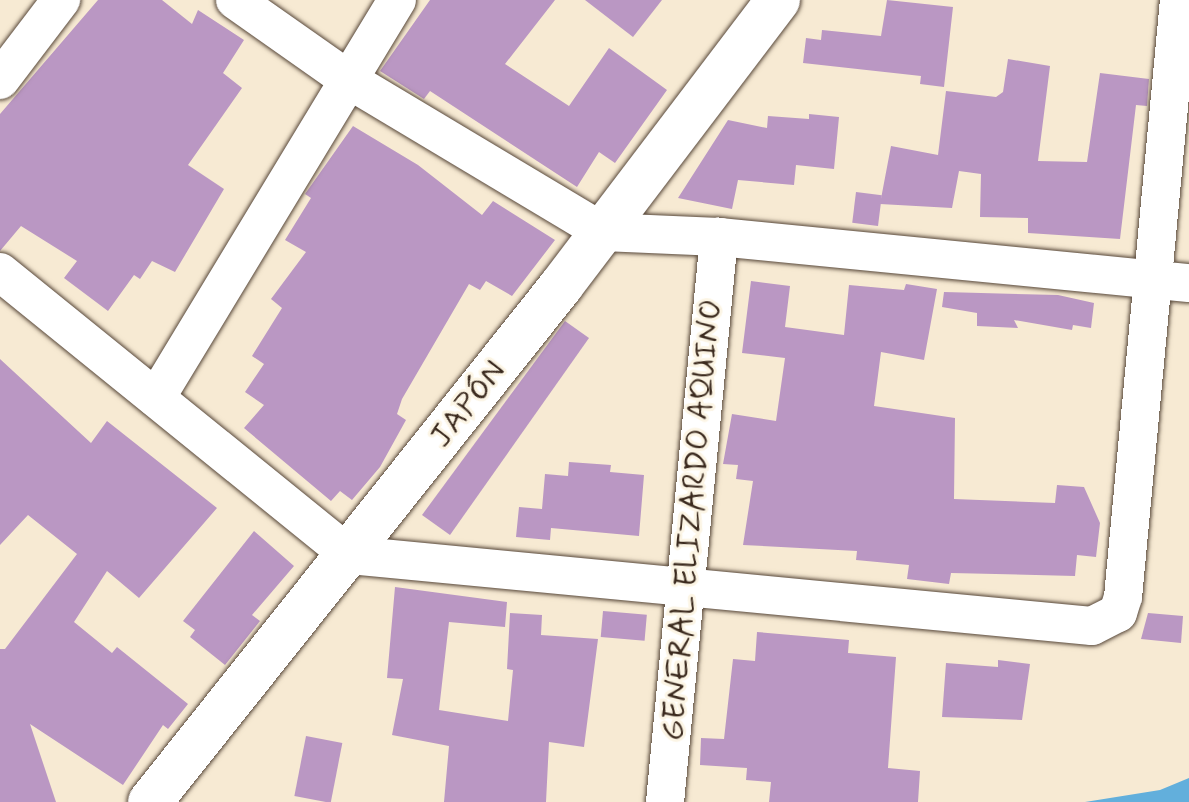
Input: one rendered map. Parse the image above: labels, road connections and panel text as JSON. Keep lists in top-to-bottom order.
{
  "streets": {
    "street": ["JAPÓN", "GENERAL ELIZARDO AQUINO"]
  }
}
